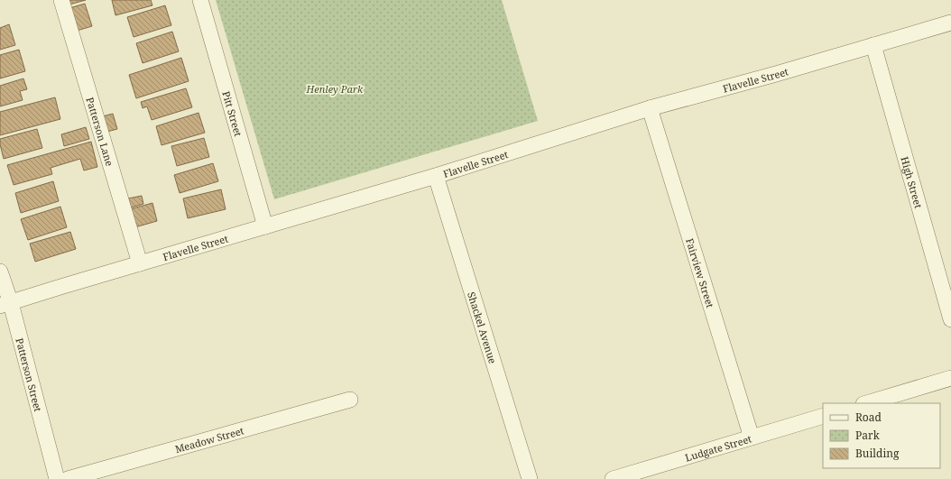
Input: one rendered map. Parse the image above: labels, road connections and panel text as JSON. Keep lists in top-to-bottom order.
{
  "streets": {
    "street": [
      "Flavelle Street",
      "Pitt Street",
      "Patterson Lane",
      "High Street",
      "Fairview Street",
      "Shackel Avenue",
      "Patterson Street",
      "Meadow Street",
      "Ludgate Street"
    ]
  },
  "crossings": [
    ["Flavelle Street", "Pitt Street"],
    ["Flavelle Street", "Patterson Lane"],
    ["Flavelle Street", "High Street"],
    ["Flavelle Street", "Fairview Street"],
    ["Flavelle Street", "Shackel Avenue"],
    ["Flavelle Street", "Patterson Street"],
    ["Fairview Street", "Ludgate Street"]
  ],
  "parks": ["Henley Park"],
  "legend": ["Road", "Park", "Building"]
}
